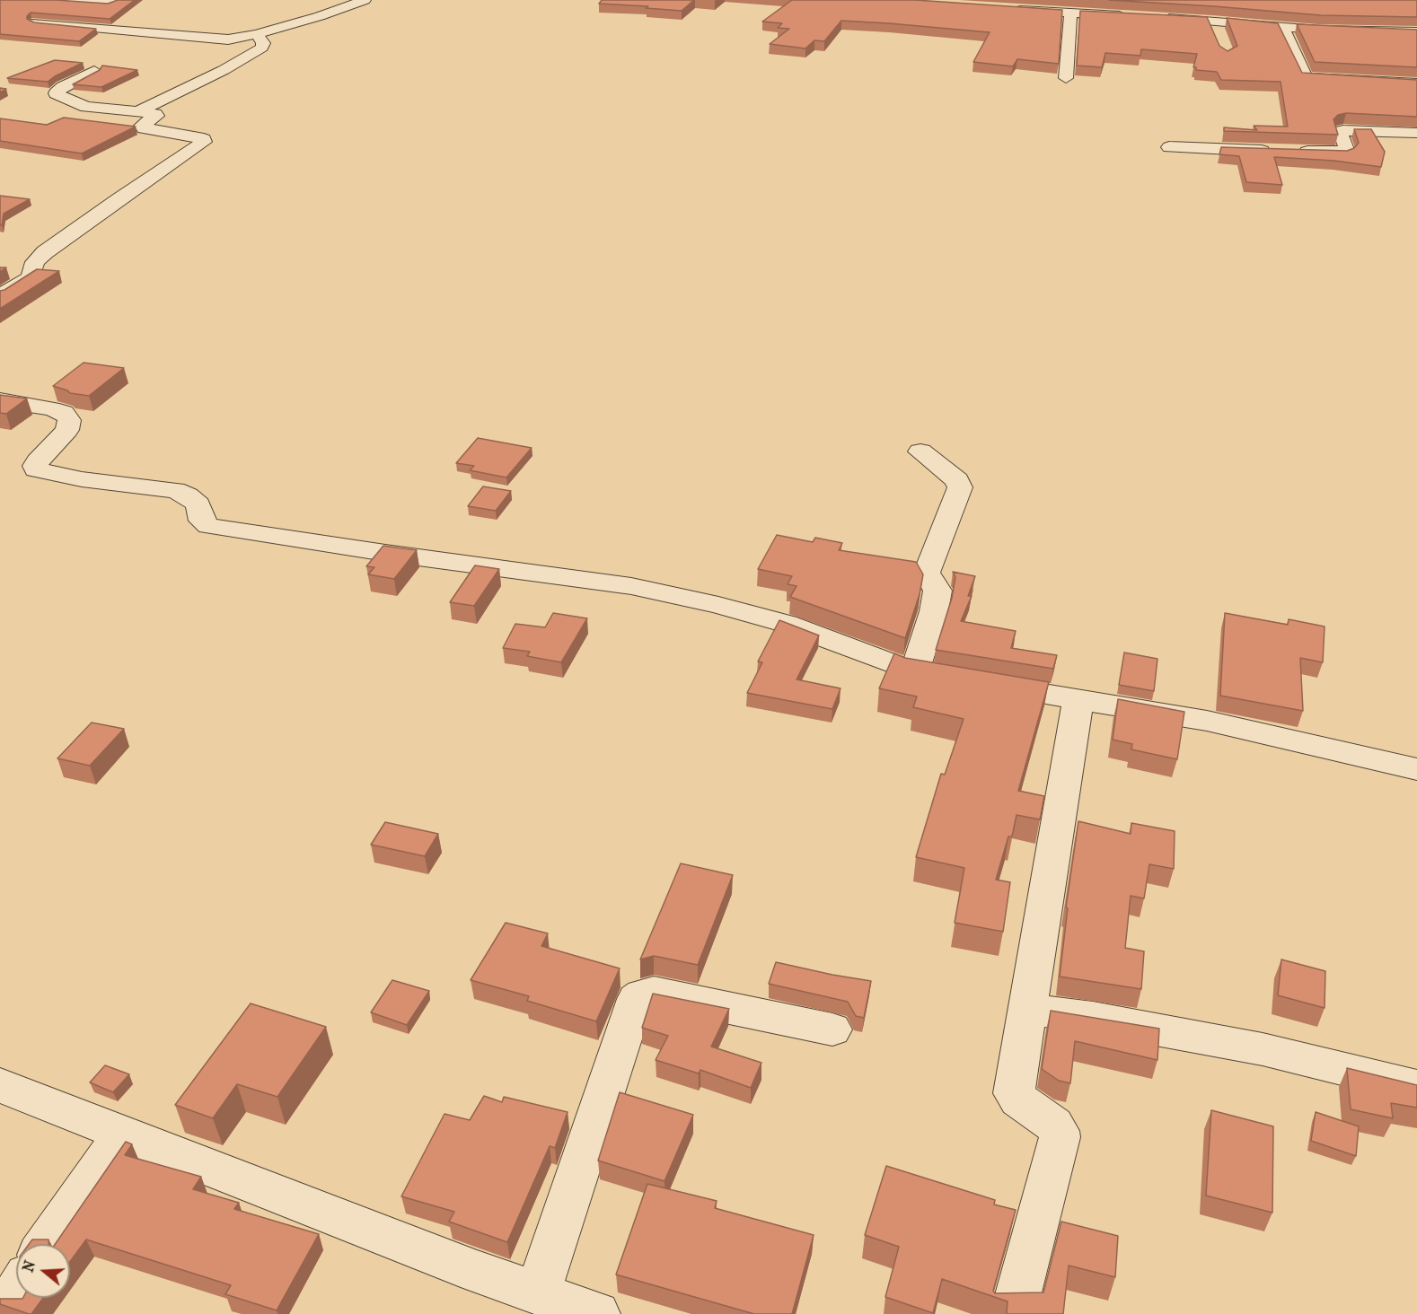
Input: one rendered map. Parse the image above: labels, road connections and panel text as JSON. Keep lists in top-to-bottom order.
{
  "north": "left"
}
